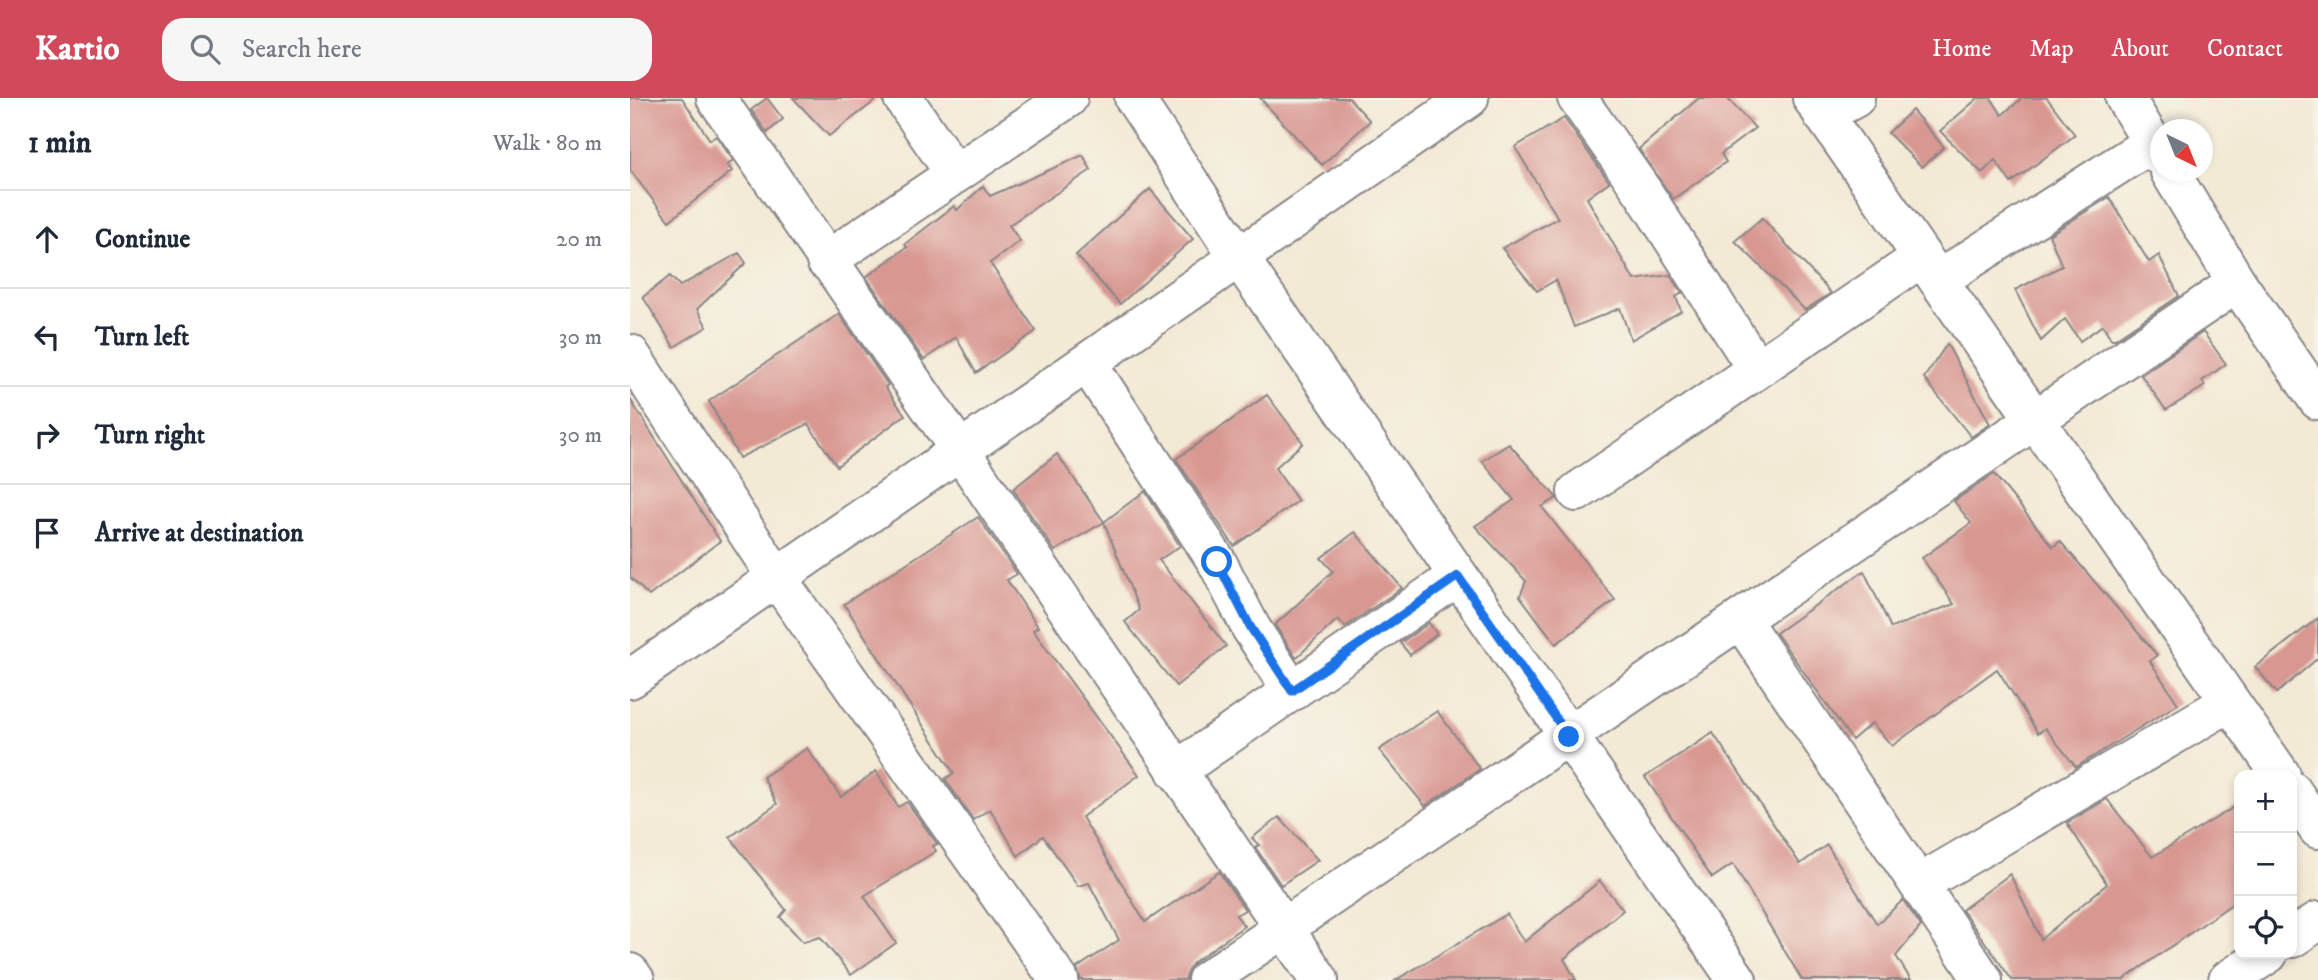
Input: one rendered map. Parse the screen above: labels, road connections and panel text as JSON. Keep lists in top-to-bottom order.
{
  "north": "bottom right",
  "page": {
    "header": "Kartio",
    "search": "Search here",
    "nav": [
      "Home",
      "Map",
      "About",
      "Contact"
    ],
    "heading": ["1 min", "Walk · 80 m"],
    "list": [
      ["Continue", "20 m"],
      ["Turn left", "30 m"],
      ["Turn right", "30 m"],
      "Arrive at destination"
    ],
    "map_buttons": ["+", "−"]
  }
}
